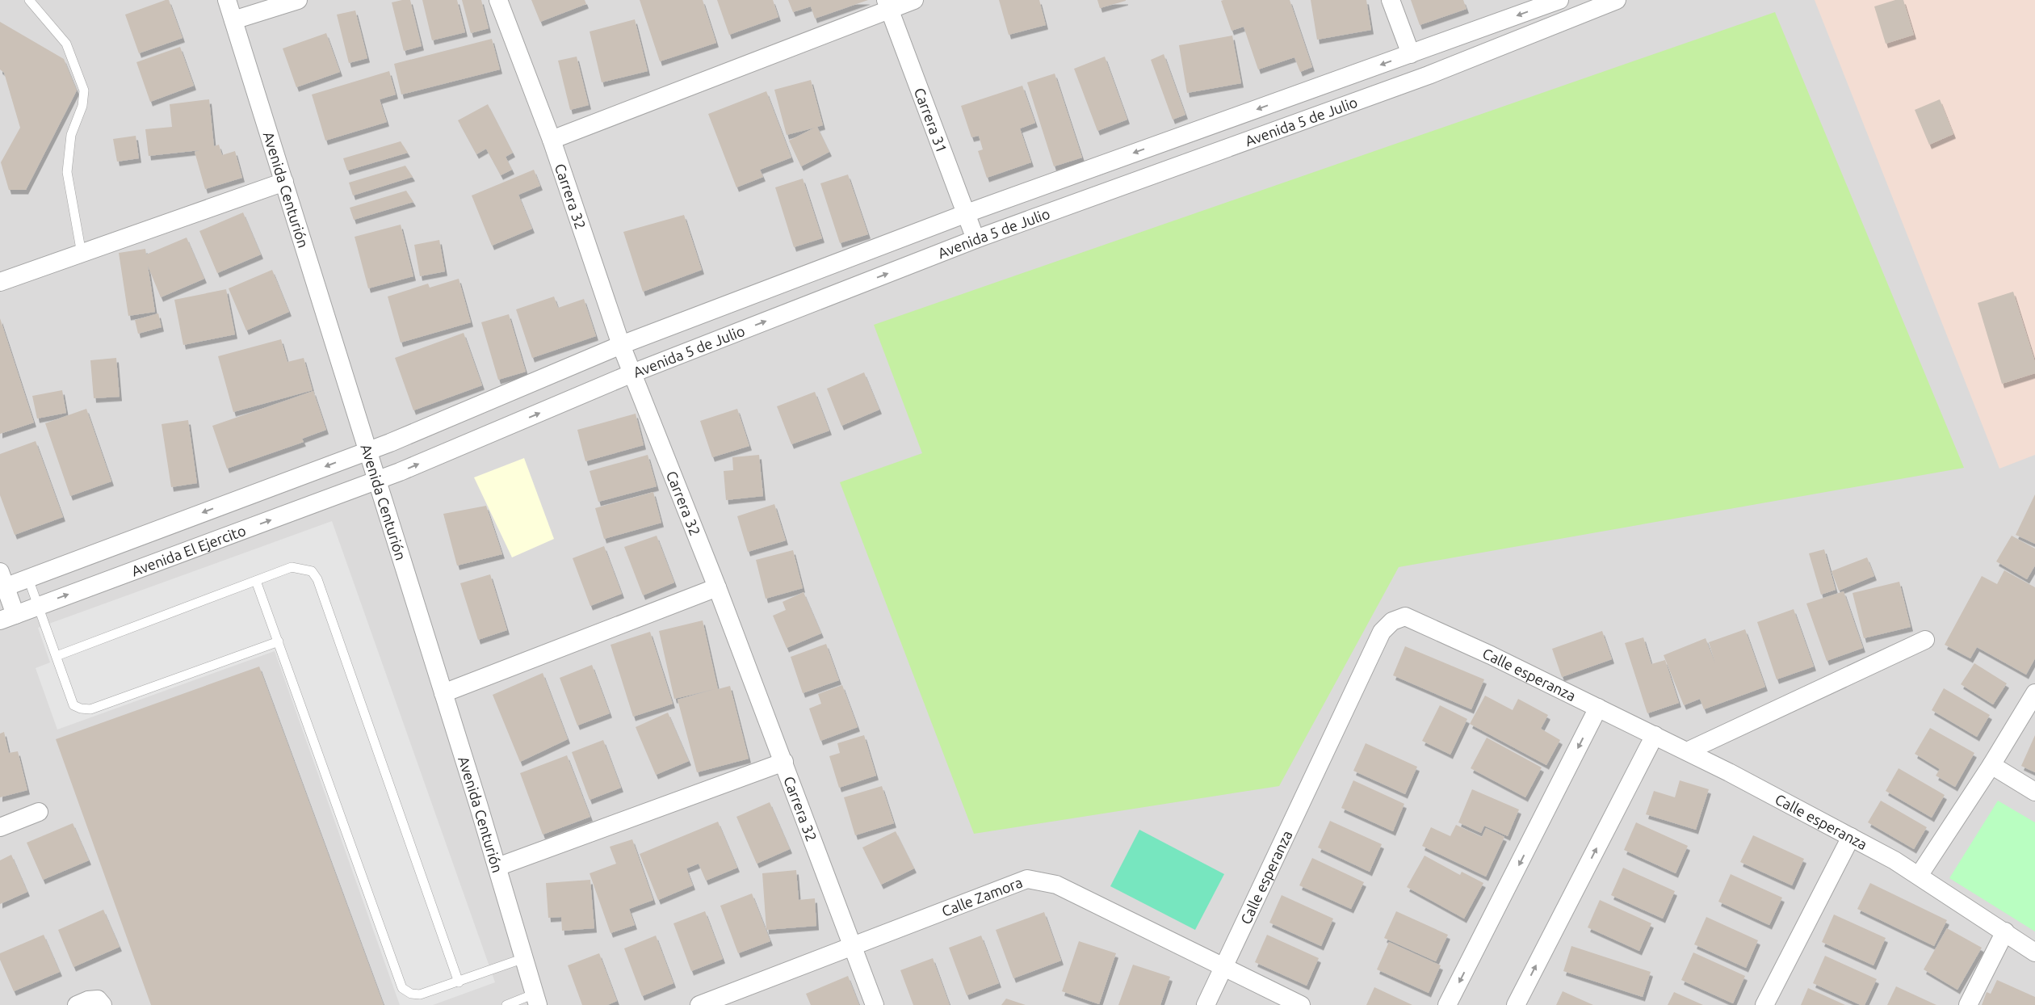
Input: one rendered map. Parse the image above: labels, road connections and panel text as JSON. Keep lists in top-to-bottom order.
{
  "streets": {
    "street": [
      "Carrera 31",
      "Avenida 5 de Julio",
      "Avenida Centurión",
      "Carrera 32",
      "Avenida El Ejercito",
      "Calle esperanza",
      "Calle Zamora"
    ]
  },
  "crossings": [
    ["Carrera 31", "Avenida 5 de Julio"],
    ["Avenida 5 de Julio", "Avenida Centurión"],
    ["Avenida 5 de Julio", "Carrera 32"],
    ["Avenida 5 de Julio", "Avenida El Ejercito"],
    ["Avenida Centurión", "Avenida El Ejercito"],
    ["Carrera 32", "Calle Zamora"],
    ["Calle esperanza", "Calle Zamora"]
  ]
}
